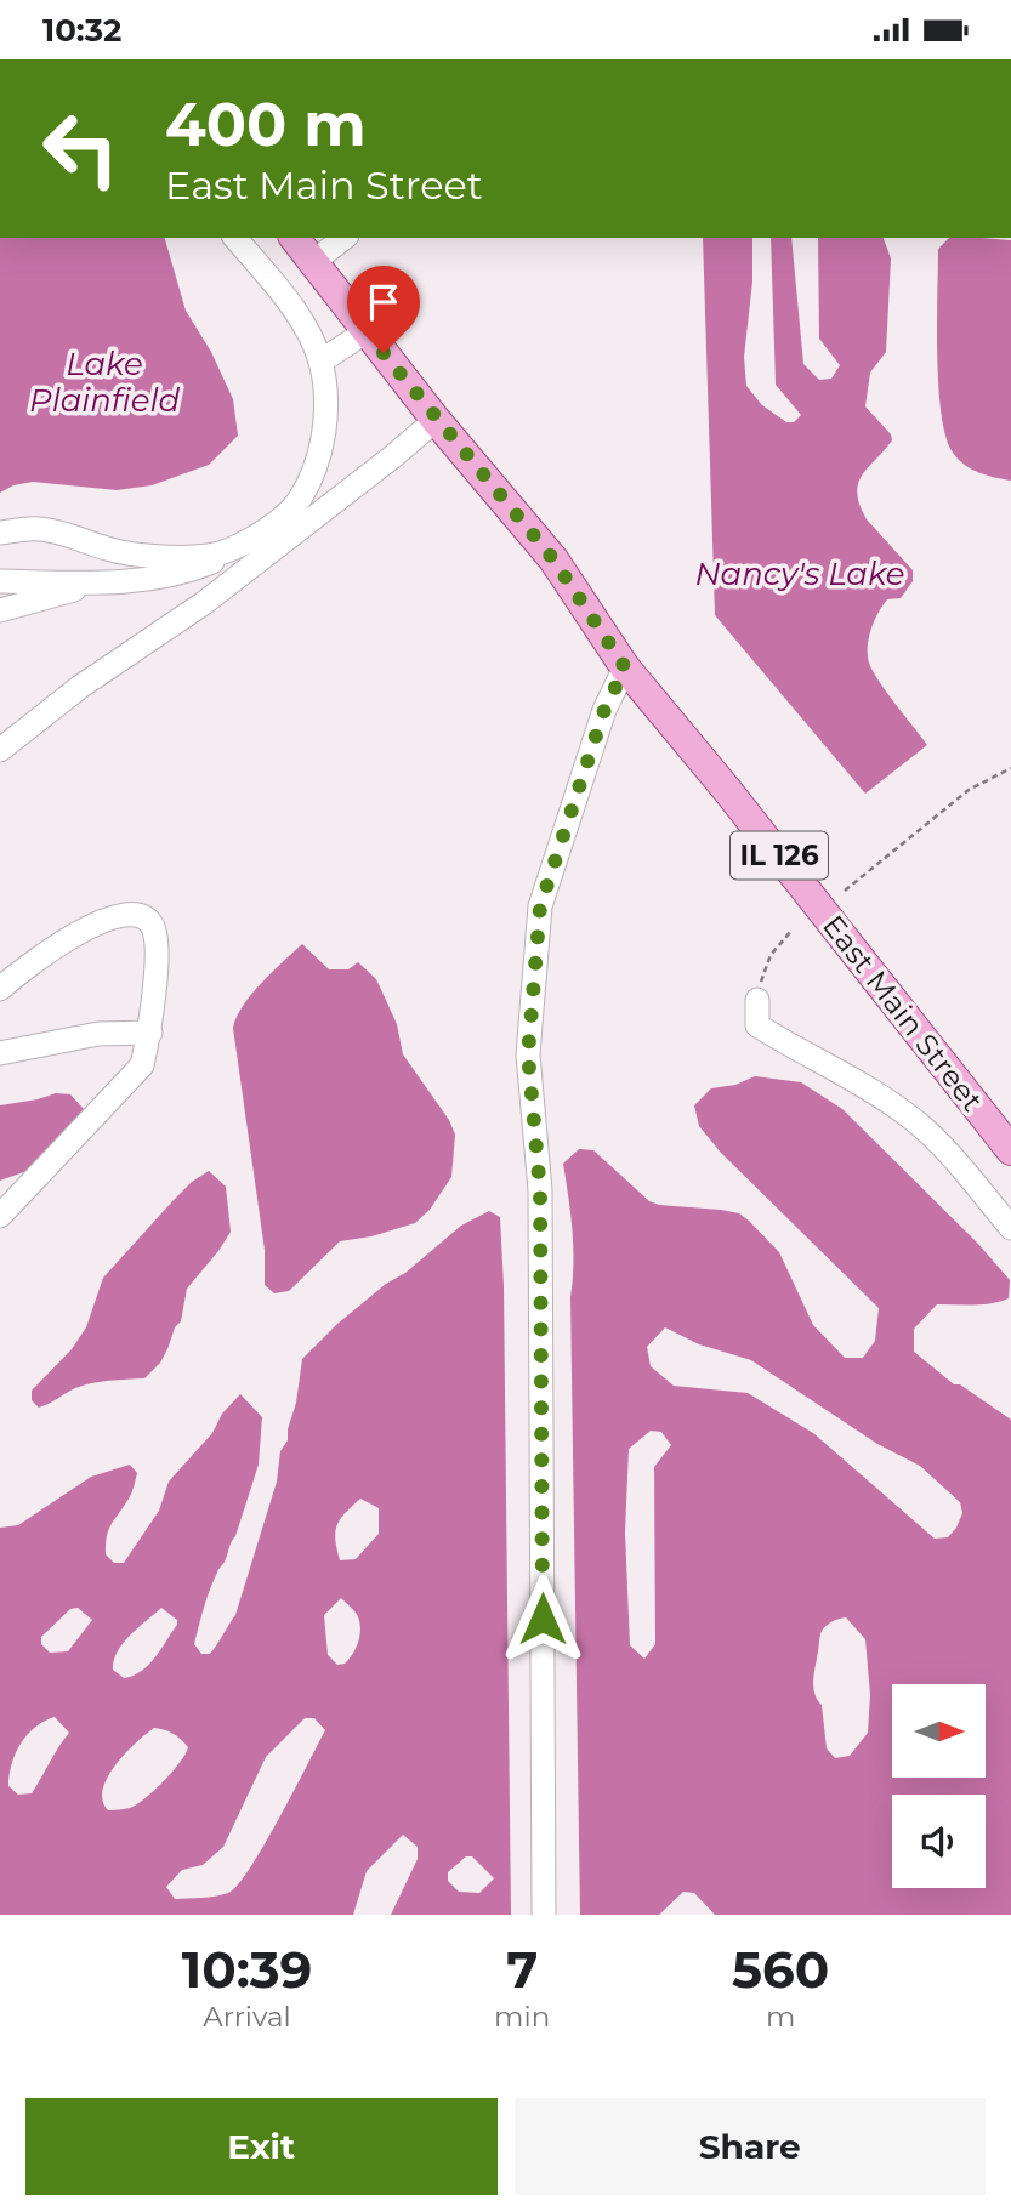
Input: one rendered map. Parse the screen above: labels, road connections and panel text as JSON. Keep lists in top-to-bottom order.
{
  "streets": {
    "main road": ["IL 126", "East Main Street"]
  },
  "water": ["Lake Plainfield", "Nancy's Lake"],
  "north": "right",
  "page": {
    "status": "10:32",
    "turn": ["400 m", "East Main Street"],
    "eta": [
      "10:39",
      "Arrival",
      "7",
      "min",
      "560",
      "m"
    ],
    "buttons": ["Exit", "Share"]
  }
}
